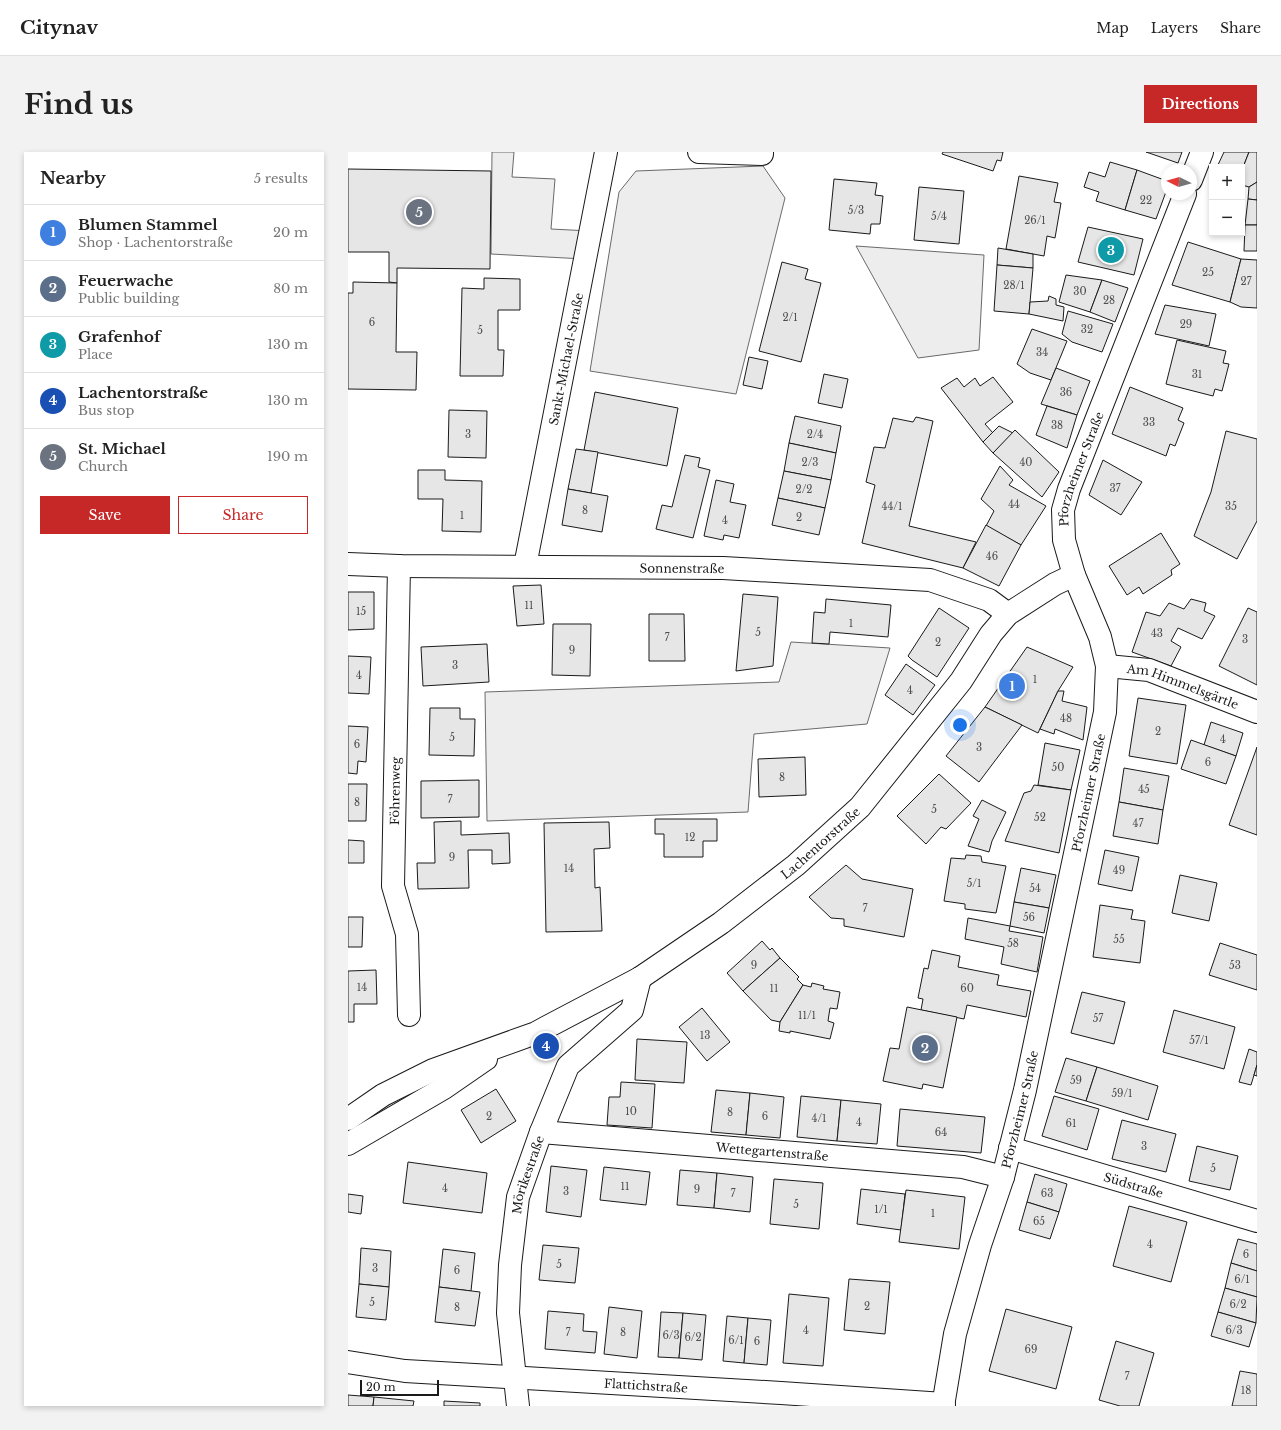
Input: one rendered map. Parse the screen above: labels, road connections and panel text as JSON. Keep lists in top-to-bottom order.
{
  "streets": {
    "street": [
      "Sankt-Michael-Straße",
      "Pforzheimer Straße",
      "Sonnenstraße",
      "Am Himmelsgärtle",
      "Föhrenweg",
      "Lachentorstraße",
      "Wettegartenstraße",
      "Mörikestraße",
      "Südstraße",
      "Flattichstraße"
    ]
  },
  "crossings": [
    ["Sankt-Michael-Straße", "Sonnenstraße"],
    ["Pforzheimer Straße", "Am Himmelsgärtle"],
    ["Pforzheimer Straße", "Lachentorstraße"],
    ["Pforzheimer Straße", "Wettegartenstraße"],
    ["Pforzheimer Straße", "Südstraße"],
    ["Pforzheimer Straße", "Flattichstraße"],
    ["Sonnenstraße", "Föhrenweg"],
    ["Sonnenstraße", "Lachentorstraße"],
    ["Lachentorstraße", "Mörikestraße"],
    ["Wettegartenstraße", "Mörikestraße"],
    ["Mörikestraße", "Flattichstraße"]
  ],
  "house_numbers": [
    "22",
    "5/3",
    "5/4",
    "26/1",
    "25",
    "27",
    "28/1",
    "30",
    "28",
    "2/1",
    "6",
    "29",
    "32",
    "5",
    "34",
    "31",
    "36",
    "33",
    "38",
    "3",
    "2/4",
    "2/3",
    "40",
    "37",
    "2/2",
    "44",
    "44/1",
    "35",
    "8",
    "1",
    "2",
    "4",
    "46",
    "11",
    "15",
    "1",
    "5",
    "43",
    "7",
    "3",
    "2",
    "9",
    "3",
    "4",
    "1",
    "4",
    "48",
    "2",
    "5",
    "4",
    "6",
    "3",
    "6",
    "50",
    "8",
    "45",
    "7",
    "8",
    "5",
    "52",
    "47",
    "12",
    "9",
    "14",
    "49",
    "5/1",
    "54",
    "7",
    "56",
    "55",
    "58",
    "9",
    "53",
    "14",
    "11",
    "60",
    "11/1",
    "57",
    "13",
    "57/1",
    "59",
    "59/1",
    "10",
    "8",
    "2",
    "6",
    "4/1",
    "4",
    "61",
    "64",
    "3",
    "5",
    "11",
    "4",
    "9",
    "3",
    "7",
    "63",
    "5",
    "1/1",
    "1",
    "65",
    "4",
    "6",
    "5",
    "3",
    "6",
    "6/1",
    "5",
    "6/2",
    "2",
    "8",
    "4",
    "6/3",
    "7",
    "8",
    "6/3",
    "6/2",
    "6/1",
    "6",
    "69",
    "7",
    "18"
  ],
  "scale_bar": "20 m",
  "north": "left",
  "page": {
    "header": "Citynav",
    "nav": ["Map", "Layers", "Share"],
    "buttons": [
      "Directions",
      ["Save", "Share"]
    ],
    "title": "Find us",
    "heading": ["Nearby", "5 results"],
    "map_buttons": ["+", "−"],
    "pins": [
      "5",
      "3",
      "1",
      "4",
      "2"
    ],
    "list": [
      {
        "mark": "1",
        "name": "Blumen Stammel",
        "note": "Shop · Lachentorstraße",
        "value": "20 m"
      },
      {
        "mark": "2",
        "name": "Feuerwache",
        "note": "Public building",
        "value": "80 m"
      },
      {
        "mark": "3",
        "name": "Grafenhof",
        "note": "Place",
        "value": "130 m"
      },
      {
        "mark": "4",
        "name": "Lachentorstraße",
        "note": "Bus stop",
        "value": "130 m"
      },
      {
        "mark": "5",
        "name": "St. Michael",
        "note": "Church",
        "value": "190 m"
      }
    ],
    "scale": "20 m"
  }
}
